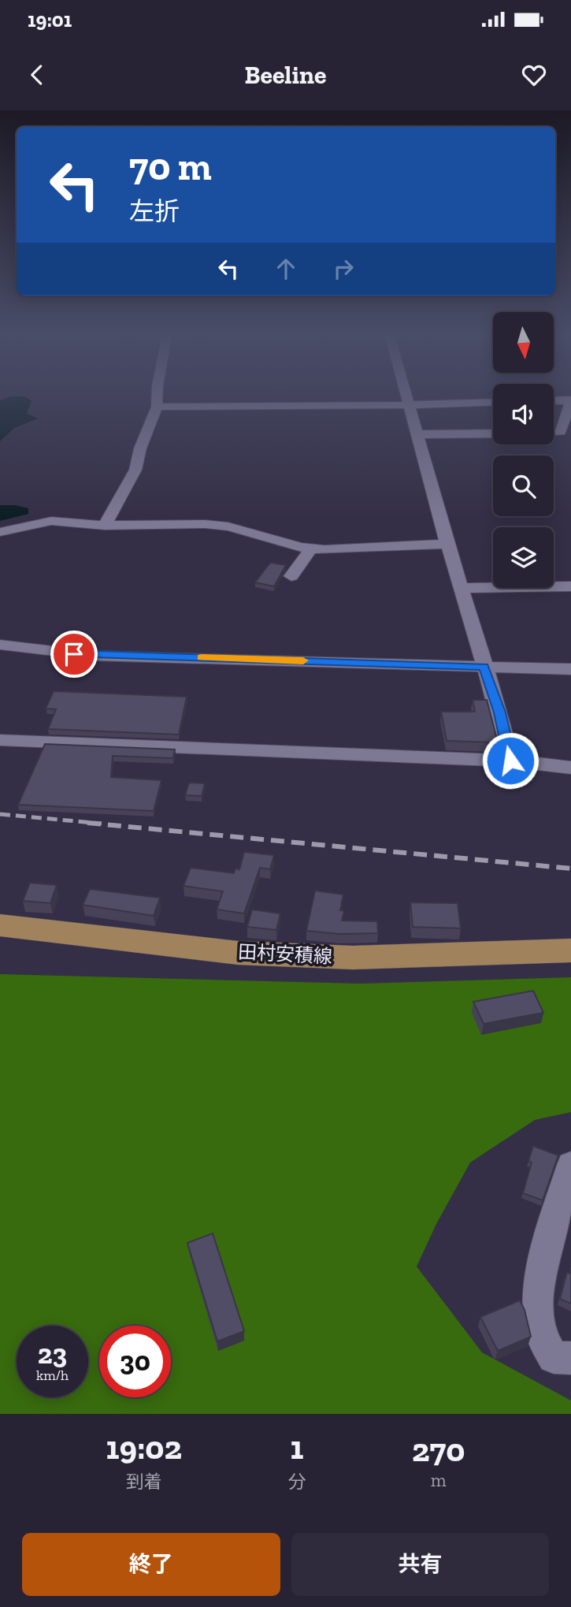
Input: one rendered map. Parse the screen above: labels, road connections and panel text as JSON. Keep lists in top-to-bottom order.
{
  "streets": {
    "main road": ["田村安積線"]
  },
  "north": "bottom",
  "page": {
    "status": "19:01",
    "header": "Beeline",
    "turn": ["70 m", "左折"],
    "speed": "23 km/h",
    "limit": "30",
    "eta": [
      "19:02",
      "到着",
      "1",
      "分",
      "270",
      "m"
    ],
    "buttons": ["終了", "共有"]
  }
}
